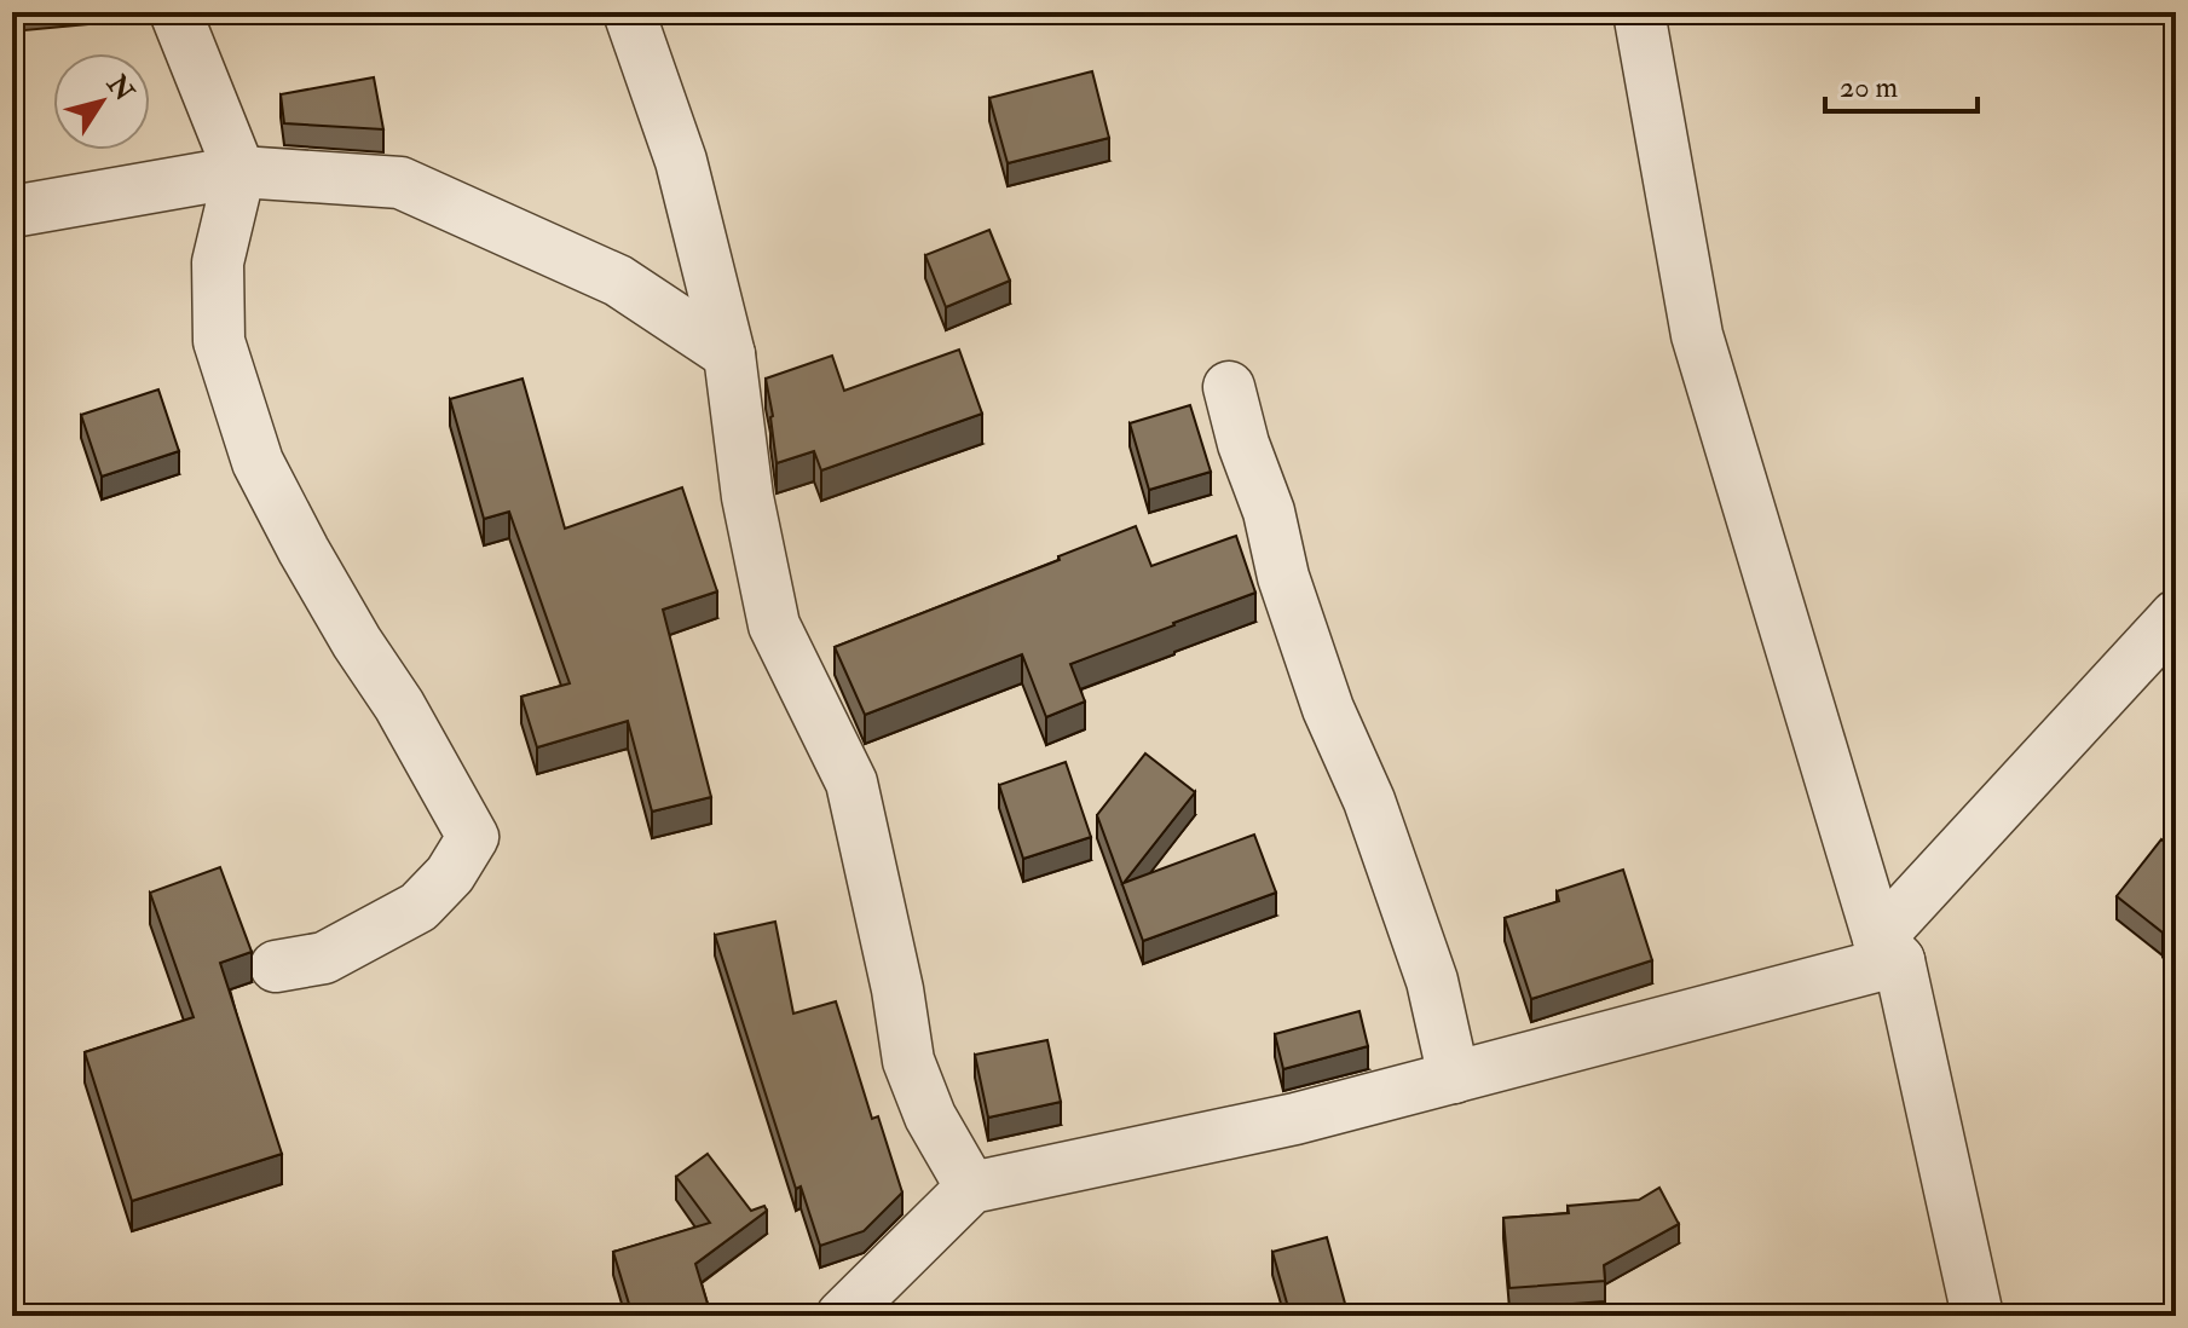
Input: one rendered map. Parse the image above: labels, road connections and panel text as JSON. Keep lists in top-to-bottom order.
{
  "scale_bar": "20 m",
  "north": "top right"
}
